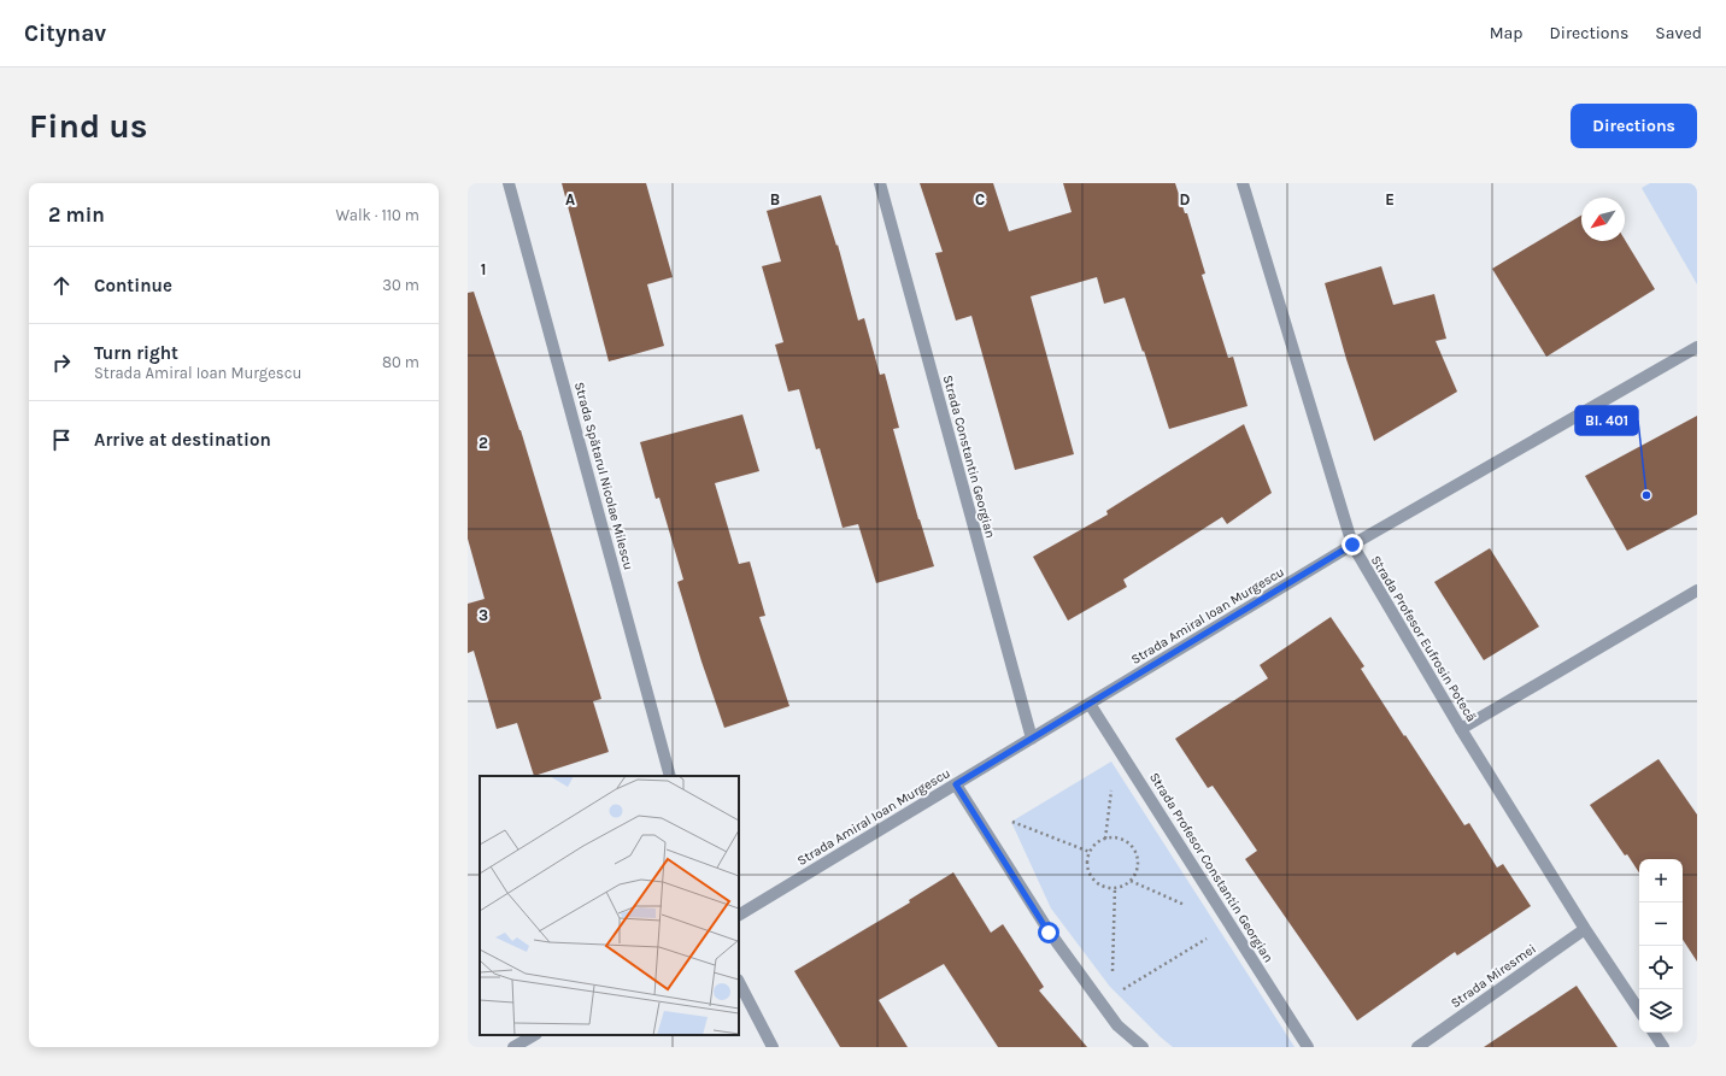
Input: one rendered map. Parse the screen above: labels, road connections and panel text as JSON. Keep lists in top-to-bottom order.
{
  "streets": {
    "street": [
      "Strada Constantin Georgian",
      "Strada Spătarul Nicolae Milescu",
      "Strada Amiral Ioan Murgescu",
      "Strada Profesor Eufrosin Potecă",
      "Strada Profesor Constantin Georgian",
      "Strada Miresmei"
    ]
  },
  "crossings": [
    ["Strada Constantin Georgian", "Strada Amiral Ioan Murgescu"],
    ["Strada Amiral Ioan Murgescu", "Strada Profesor Eufrosin Potecă"],
    ["Strada Amiral Ioan Murgescu", "Strada Profesor Constantin Georgian"],
    ["Strada Profesor Eufrosin Potecă", "Strada Miresmei"]
  ],
  "places": ["Bl. 401"],
  "north": "bottom left",
  "page": {
    "header": "Citynav",
    "nav": ["Map", "Directions", "Saved"],
    "buttons": "Directions",
    "title": "Find us",
    "heading": ["2 min", "Walk · 110 m"],
    "list": [
      ["Continue", "30 m"],
      ["Turn right", "Strada Amiral Ioan Murgescu", "80 m"],
      "Arrive at destination"
    ],
    "map_buttons": ["+", "−"]
  },
  "grid": {
    "columns": [
      "A",
      "B",
      "C",
      "D",
      "E"
    ],
    "rows": ["1", "2", "3"]
  }
}
